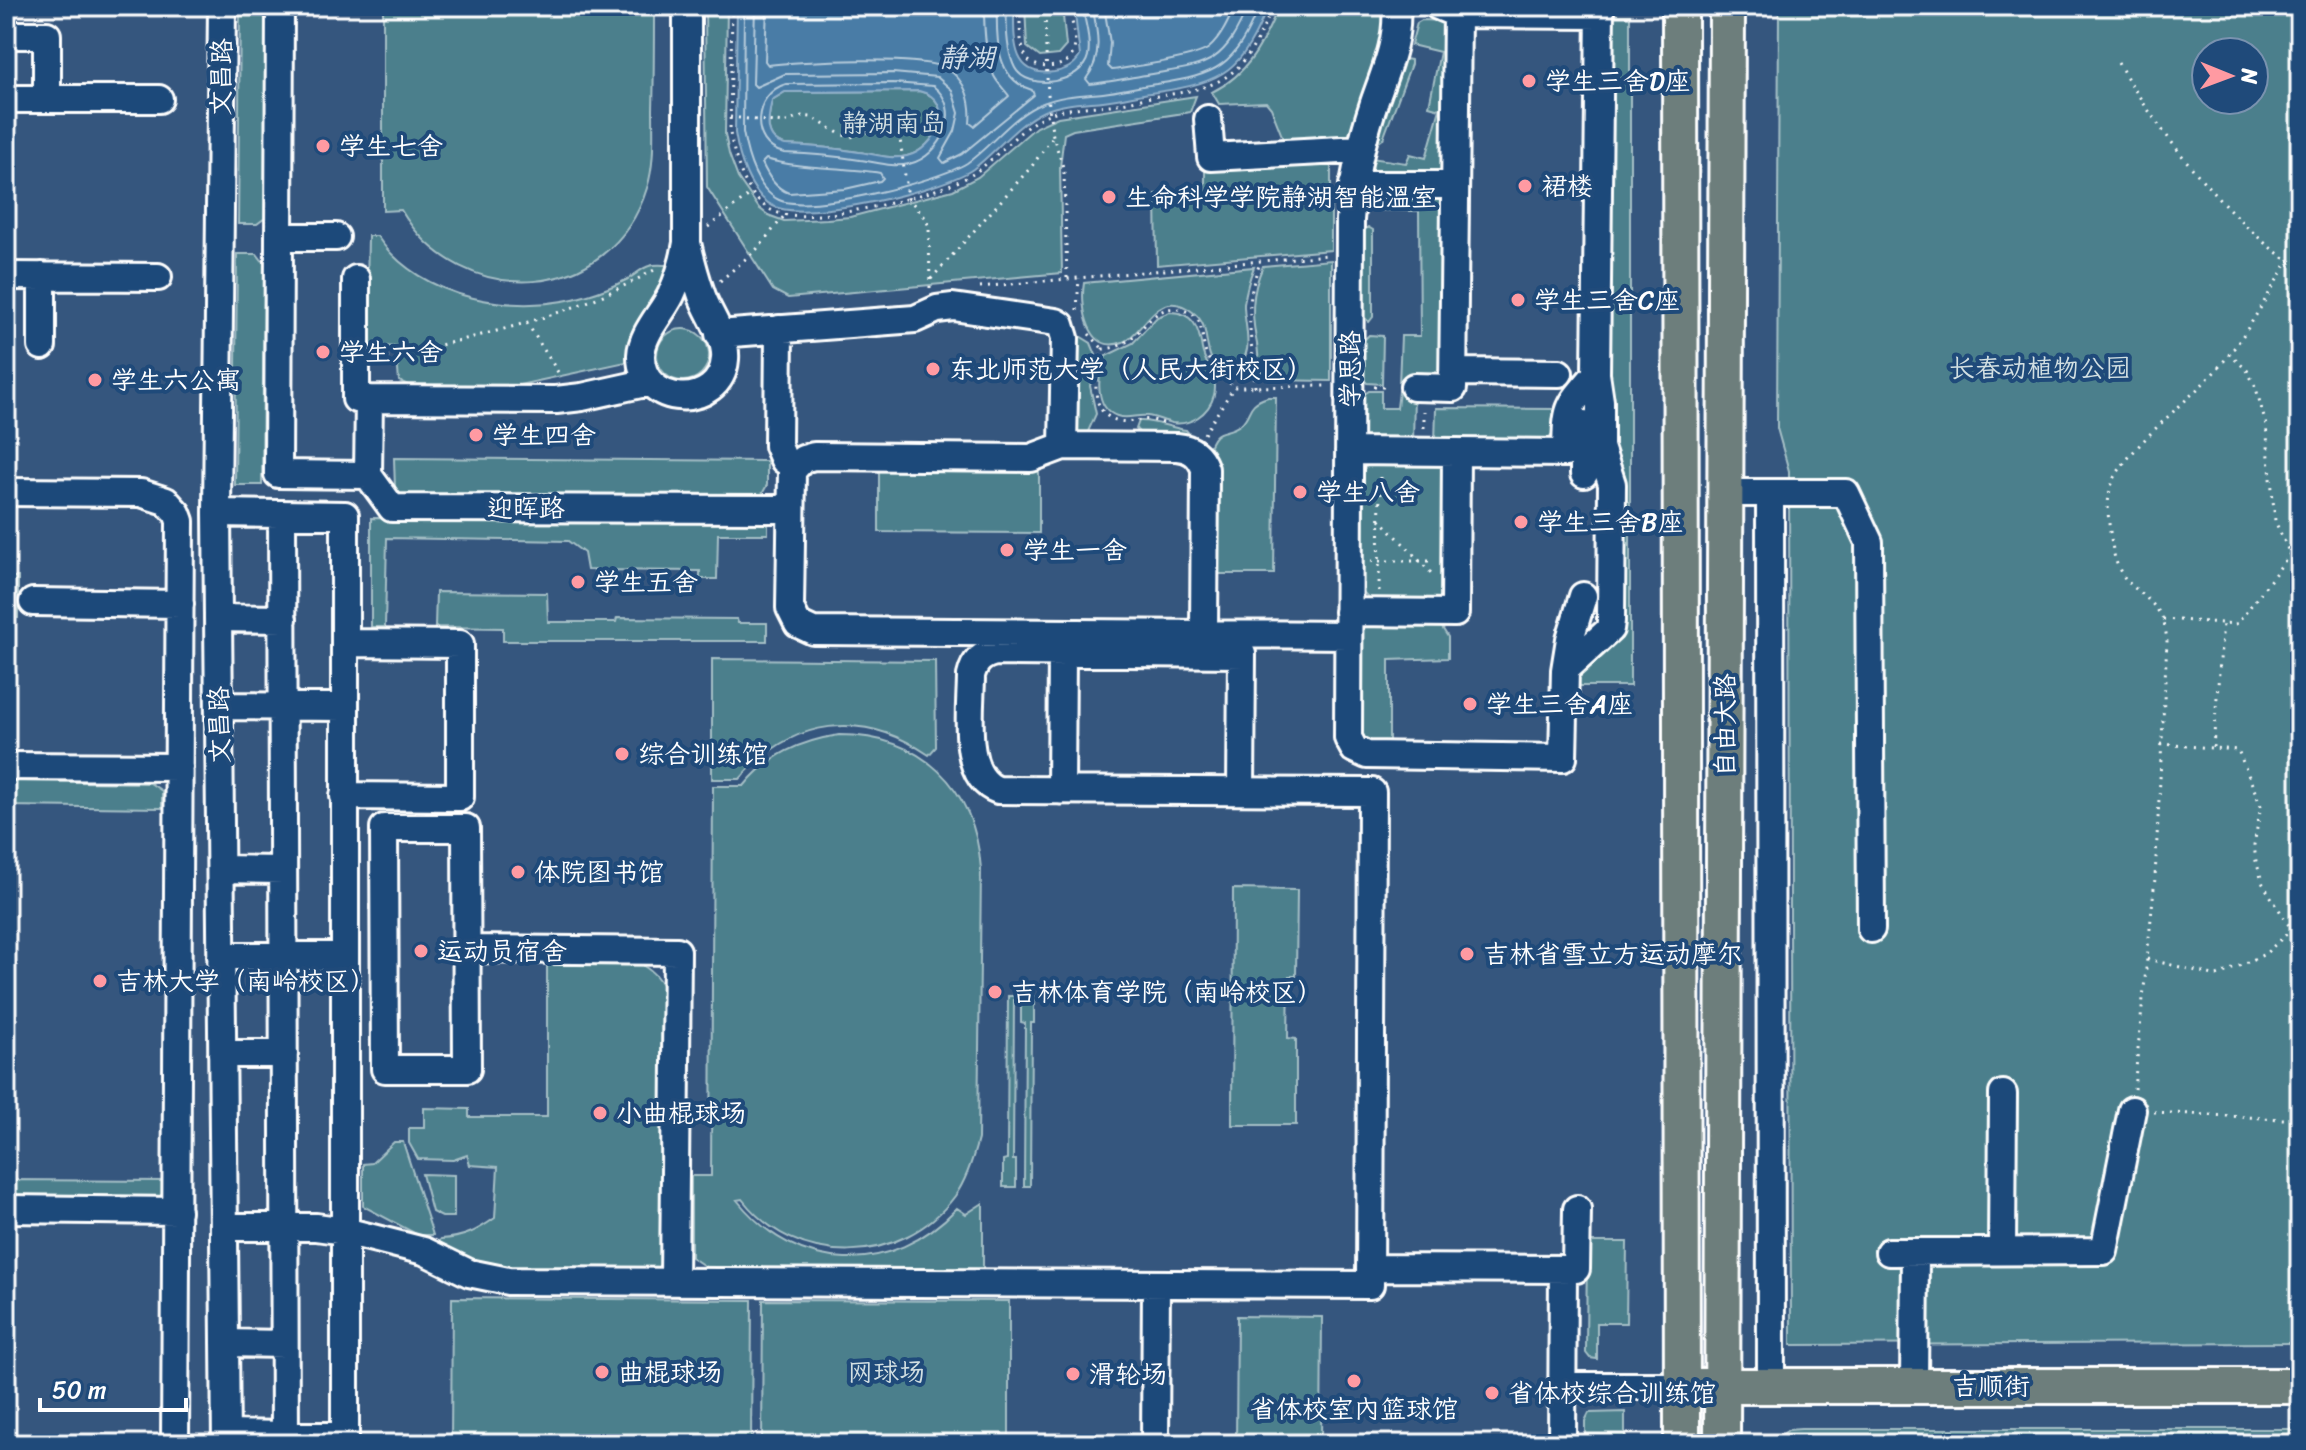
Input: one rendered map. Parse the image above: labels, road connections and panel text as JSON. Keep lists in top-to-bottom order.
{
  "streets": {
    "main road": ["自由大路", "吉顺街"],
    "street": ["文昌路", "学思路", "迎晖路"]
  },
  "crossings": [
    ["自由大路", "吉顺街"]
  ],
  "water": ["静湖"],
  "parks": ["静湖南岛", "长春动植物公园", "网球场"],
  "places": [
    "学生三舍D座",
    "学生七舍",
    "裙楼",
    "生命科学学院静湖智能温室",
    "学生三舍C座",
    "学生六舍",
    "东北师范大学（人民大街校区）",
    "学生六公寓",
    "学生四舍",
    "学生八舍",
    "学生三舍B座",
    "学生一舍",
    "学生五舍",
    "学生三舍A座",
    "综合训练馆",
    "体院图书馆",
    "运动员宿舍",
    "吉林省雪立方运动摩尔",
    "吉林大学（南岭校区）",
    "吉林体育学院（南岭校区）",
    "小曲棍球场",
    "曲棍球场",
    "滑轮场",
    "省体校室内篮球馆",
    "省体校综合训练馆"
  ],
  "scale_bar": "50 m",
  "north": "right"
}
